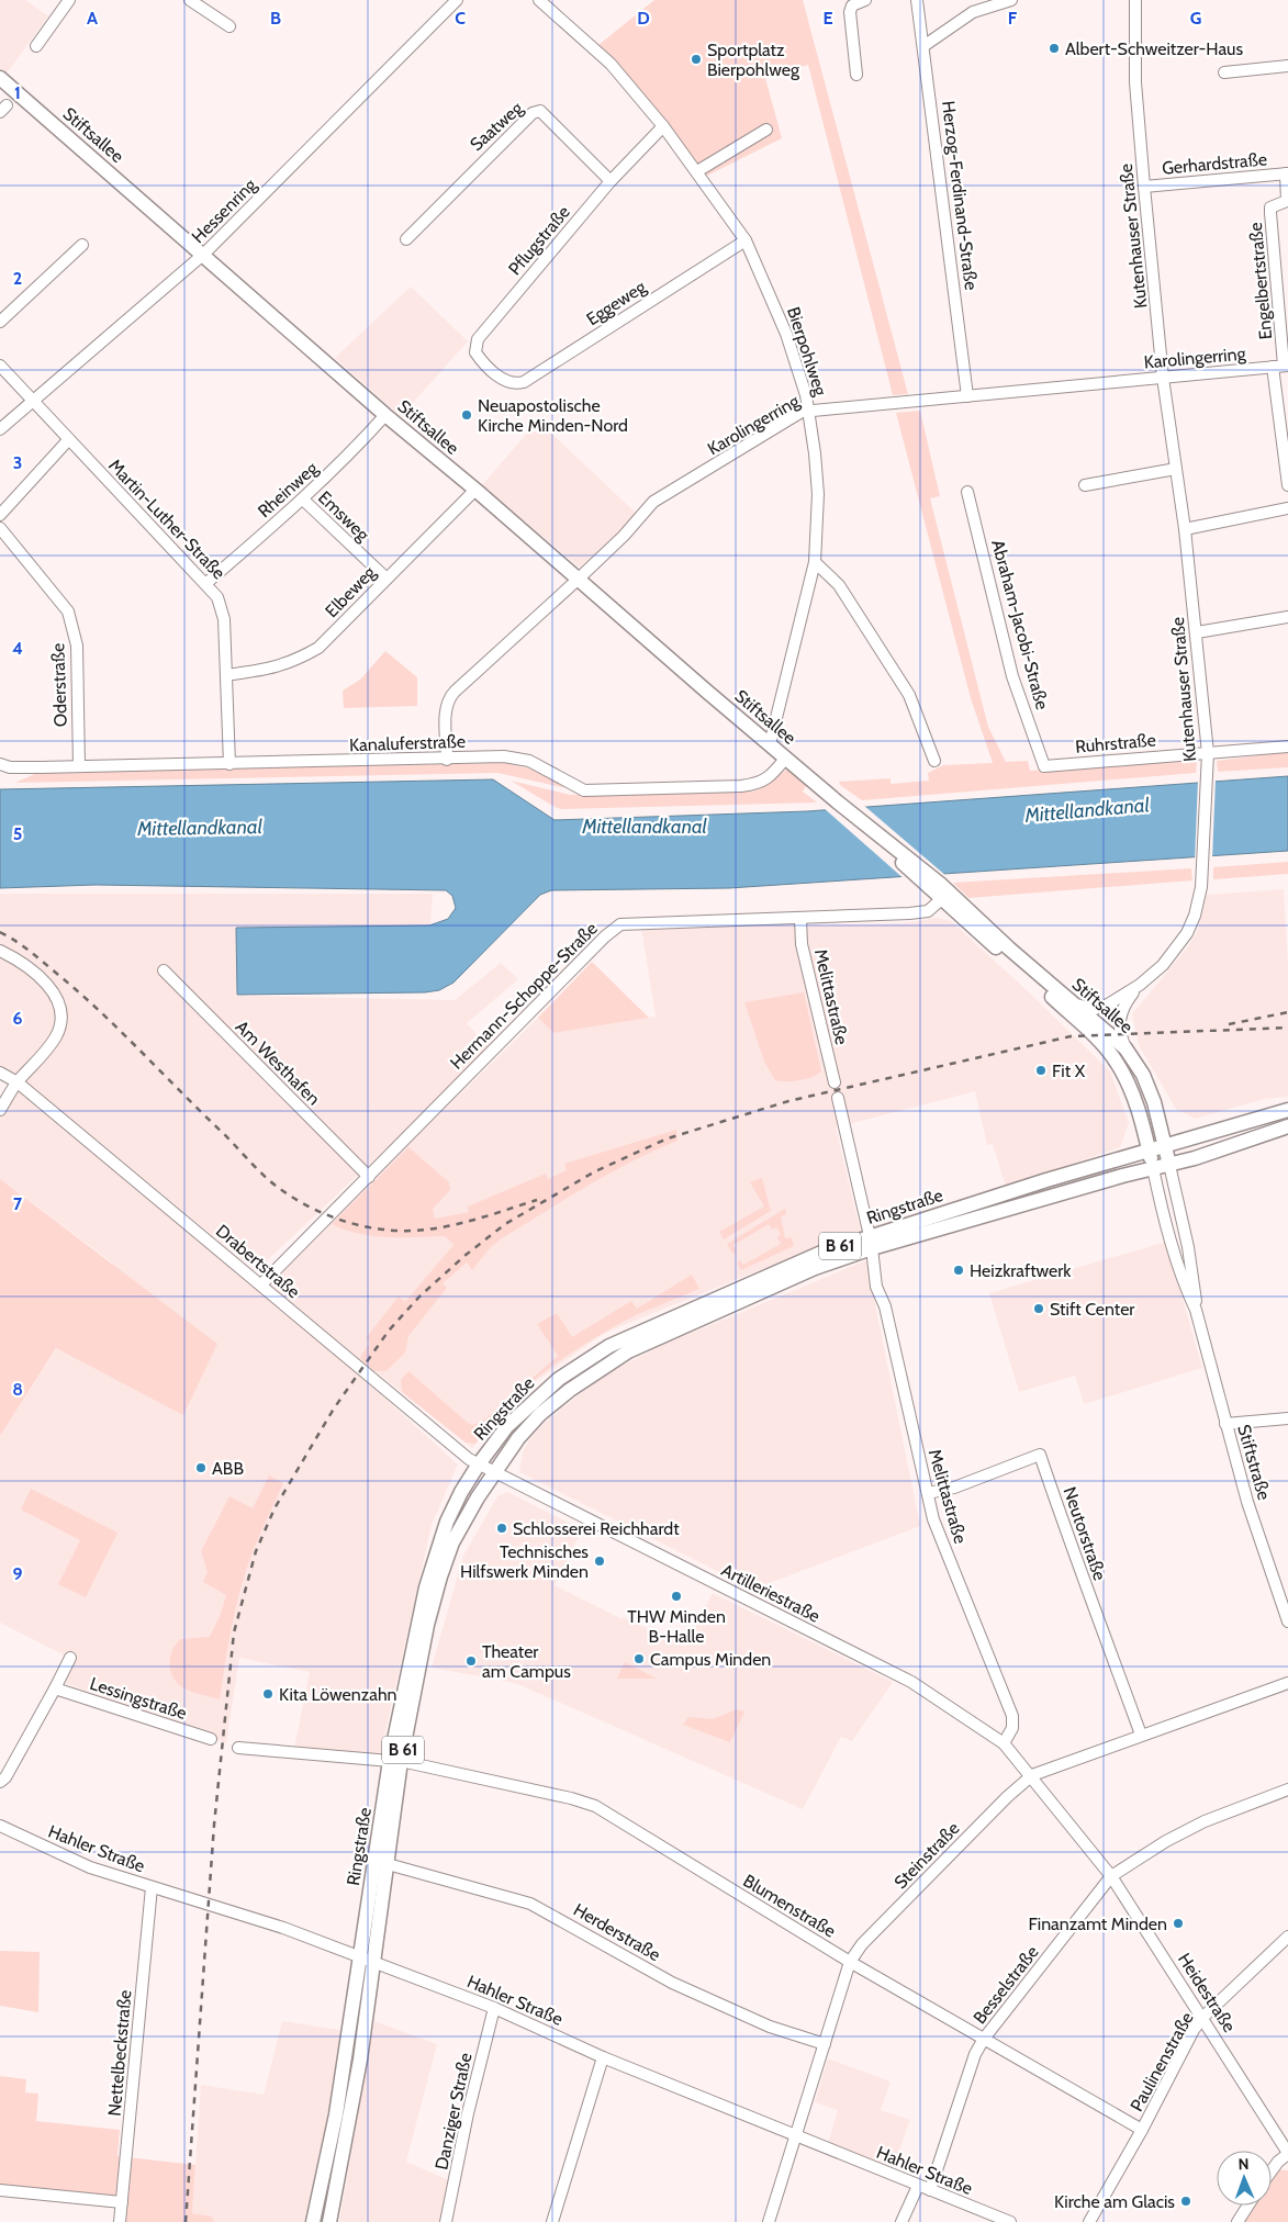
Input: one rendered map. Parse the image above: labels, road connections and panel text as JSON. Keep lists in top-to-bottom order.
{
  "streets": {
    "main road": ["Stiftsallee", "Ringstraße", "B 61"],
    "street": [
      "Saatweg",
      "Gerhardstraße",
      "Herzog-Ferdinand-Straße",
      "Hessenring",
      "Kutenhauser Straße",
      "Pflugstraße",
      "Engelbertstraße",
      "Eggeweg",
      "Bierpohlweg",
      "Karolingerring",
      "Rheinweg",
      "Emsweg",
      "Martin-Luther-Straße",
      "Elbeweg",
      "Abraham-Jacobi-Straße",
      "Oderstraße",
      "Kanaluferstraße",
      "Ruhrstraße",
      "Hermann-Schoppe-Straße",
      "Melittastraße",
      "Am Westhafen",
      "Drabertstraße",
      "Stiftstraße",
      "Neutorstraße",
      "Artilleriestraße",
      "Lessingstraße",
      "Hahler Straße",
      "Steinstraße",
      "Blumenstraße",
      "Herderstraße",
      "Besselstraße",
      "Heidestraße",
      "Nettelbeckstraße",
      "Paulinenstraße",
      "Danziger Straße"
    ]
  },
  "crossings": [
    ["Saatweg", "Pflugstraße"],
    ["Stiftsallee", "Hessenring"],
    ["Stiftsallee", "Kutenhauser Straße"],
    ["Stiftsallee", "Bierpohlweg"],
    ["Stiftsallee", "Karolingerring"],
    ["Stiftsallee", "Rheinweg"],
    ["Stiftsallee", "Elbeweg"],
    ["Stiftsallee", "Kanaluferstraße"],
    ["Stiftsallee", "Hermann-Schoppe-Straße"],
    ["Stiftsallee", "Ringstraße"],
    ["Stiftsallee", "Stiftstraße"],
    ["Gerhardstraße", "Kutenhauser Straße"],
    ["Gerhardstraße", "Engelbertstraße"],
    ["Herzog-Ferdinand-Straße", "Karolingerring"],
    ["Hessenring", "Martin-Luther-Straße"],
    ["Kutenhauser Straße", "Karolingerring"],
    ["Kutenhauser Straße", "Ruhrstraße"],
    ["Pflugstraße", "Eggeweg"],
    ["Pflugstraße", "Bierpohlweg"],
    ["Engelbertstraße", "Karolingerring"],
    ["Eggeweg", "Bierpohlweg"],
    ["Bierpohlweg", "Karolingerring"],
    ["Karolingerring", "Kanaluferstraße"],
    ["Rheinweg", "Emsweg"],
    ["Rheinweg", "Martin-Luther-Straße"],
    ["Emsweg", "Elbeweg"],
    ["Martin-Luther-Straße", "Elbeweg"],
    ["Martin-Luther-Straße", "Kanaluferstraße"],
    ["Abraham-Jacobi-Straße", "Ruhrstraße"],
    ["Oderstraße", "Kanaluferstraße"],
    ["Hermann-Schoppe-Straße", "Melittastraße"],
    ["Hermann-Schoppe-Straße", "Am Westhafen"],
    ["Hermann-Schoppe-Straße", "Drabertstraße"],
    ["Melittastraße", "Ringstraße"],
    ["Melittastraße", "Neutorstraße"],
    ["Melittastraße", "Artilleriestraße"],
    ["Ringstraße", "Drabertstraße"],
    ["Ringstraße", "Stiftstraße"],
    ["Ringstraße", "Artilleriestraße"],
    ["Ringstraße", "Hahler Straße"],
    ["Ringstraße", "Blumenstraße"],
    ["Ringstraße", "Herderstraße"],
    ["Drabertstraße", "Artilleriestraße"],
    ["Neutorstraße", "Steinstraße"],
    ["Artilleriestraße", "Steinstraße"],
    ["Artilleriestraße", "Heidestraße"],
    ["Hahler Straße", "Steinstraße"],
    ["Hahler Straße", "Besselstraße"],
    ["Hahler Straße", "Nettelbeckstraße"],
    ["Hahler Straße", "Danziger Straße"],
    ["Steinstraße", "Blumenstraße"],
    ["Steinstraße", "Herderstraße"],
    ["Steinstraße", "Heidestraße"],
    ["Blumenstraße", "Besselstraße"],
    ["Blumenstraße", "Paulinenstraße"],
    ["Besselstraße", "Heidestraße"],
    ["Heidestraße", "Paulinenstraße"]
  ],
  "water": ["Mittellandkanal"],
  "places": [
    "Albert-Schweitzer-Haus",
    "Sportplatz Bierpohlweg",
    "Neuapostolische Kirche Minden-Nord",
    "Fit X",
    "Heizkraftwerk",
    "Stift Center",
    "ABB",
    "Schlosserei Reichhardt",
    "Technisches Hilfswerk Minden",
    "THW Minden B-Halle",
    "Campus Minden",
    "Theater am Campus",
    "Kita Löwenzahn",
    "Finanzamt Minden",
    "Kirche am Glacis"
  ],
  "north": "top",
  "grid": {
    "columns": [
      "A",
      "B",
      "C",
      "D",
      "E",
      "F",
      "G"
    ],
    "rows": [
      "1",
      "2",
      "3",
      "4",
      "5",
      "6",
      "7",
      "8",
      "9"
    ]
  }
}
